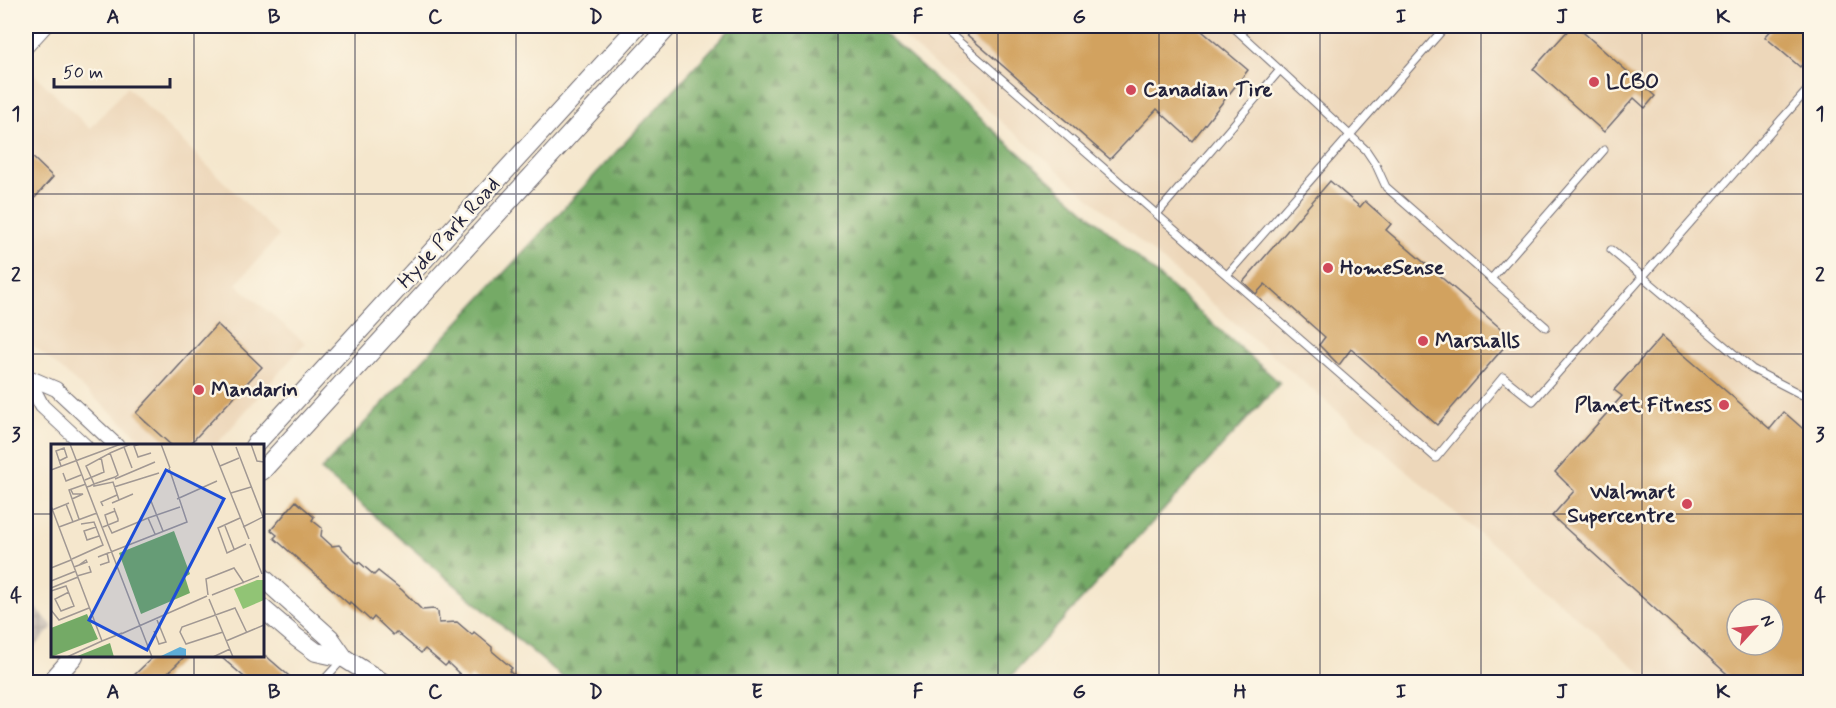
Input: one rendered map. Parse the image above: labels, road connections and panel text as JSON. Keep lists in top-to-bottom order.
{
  "streets": {
    "main road": ["Hyde Park Road"]
  },
  "places": [
    "LCBO",
    "Canadian Tire",
    "HomeSense",
    "Marshalls",
    "Mandarin",
    "Planet Fitness",
    "Walmart Supercentre"
  ],
  "scale_bar": "50 m",
  "north": "top right",
  "grid": {
    "columns": [
      "A",
      "B",
      "C",
      "D",
      "E",
      "F",
      "G",
      "H",
      "I",
      "J",
      "K"
    ],
    "rows": [
      "1",
      "2",
      "3",
      "4"
    ]
  }
}
